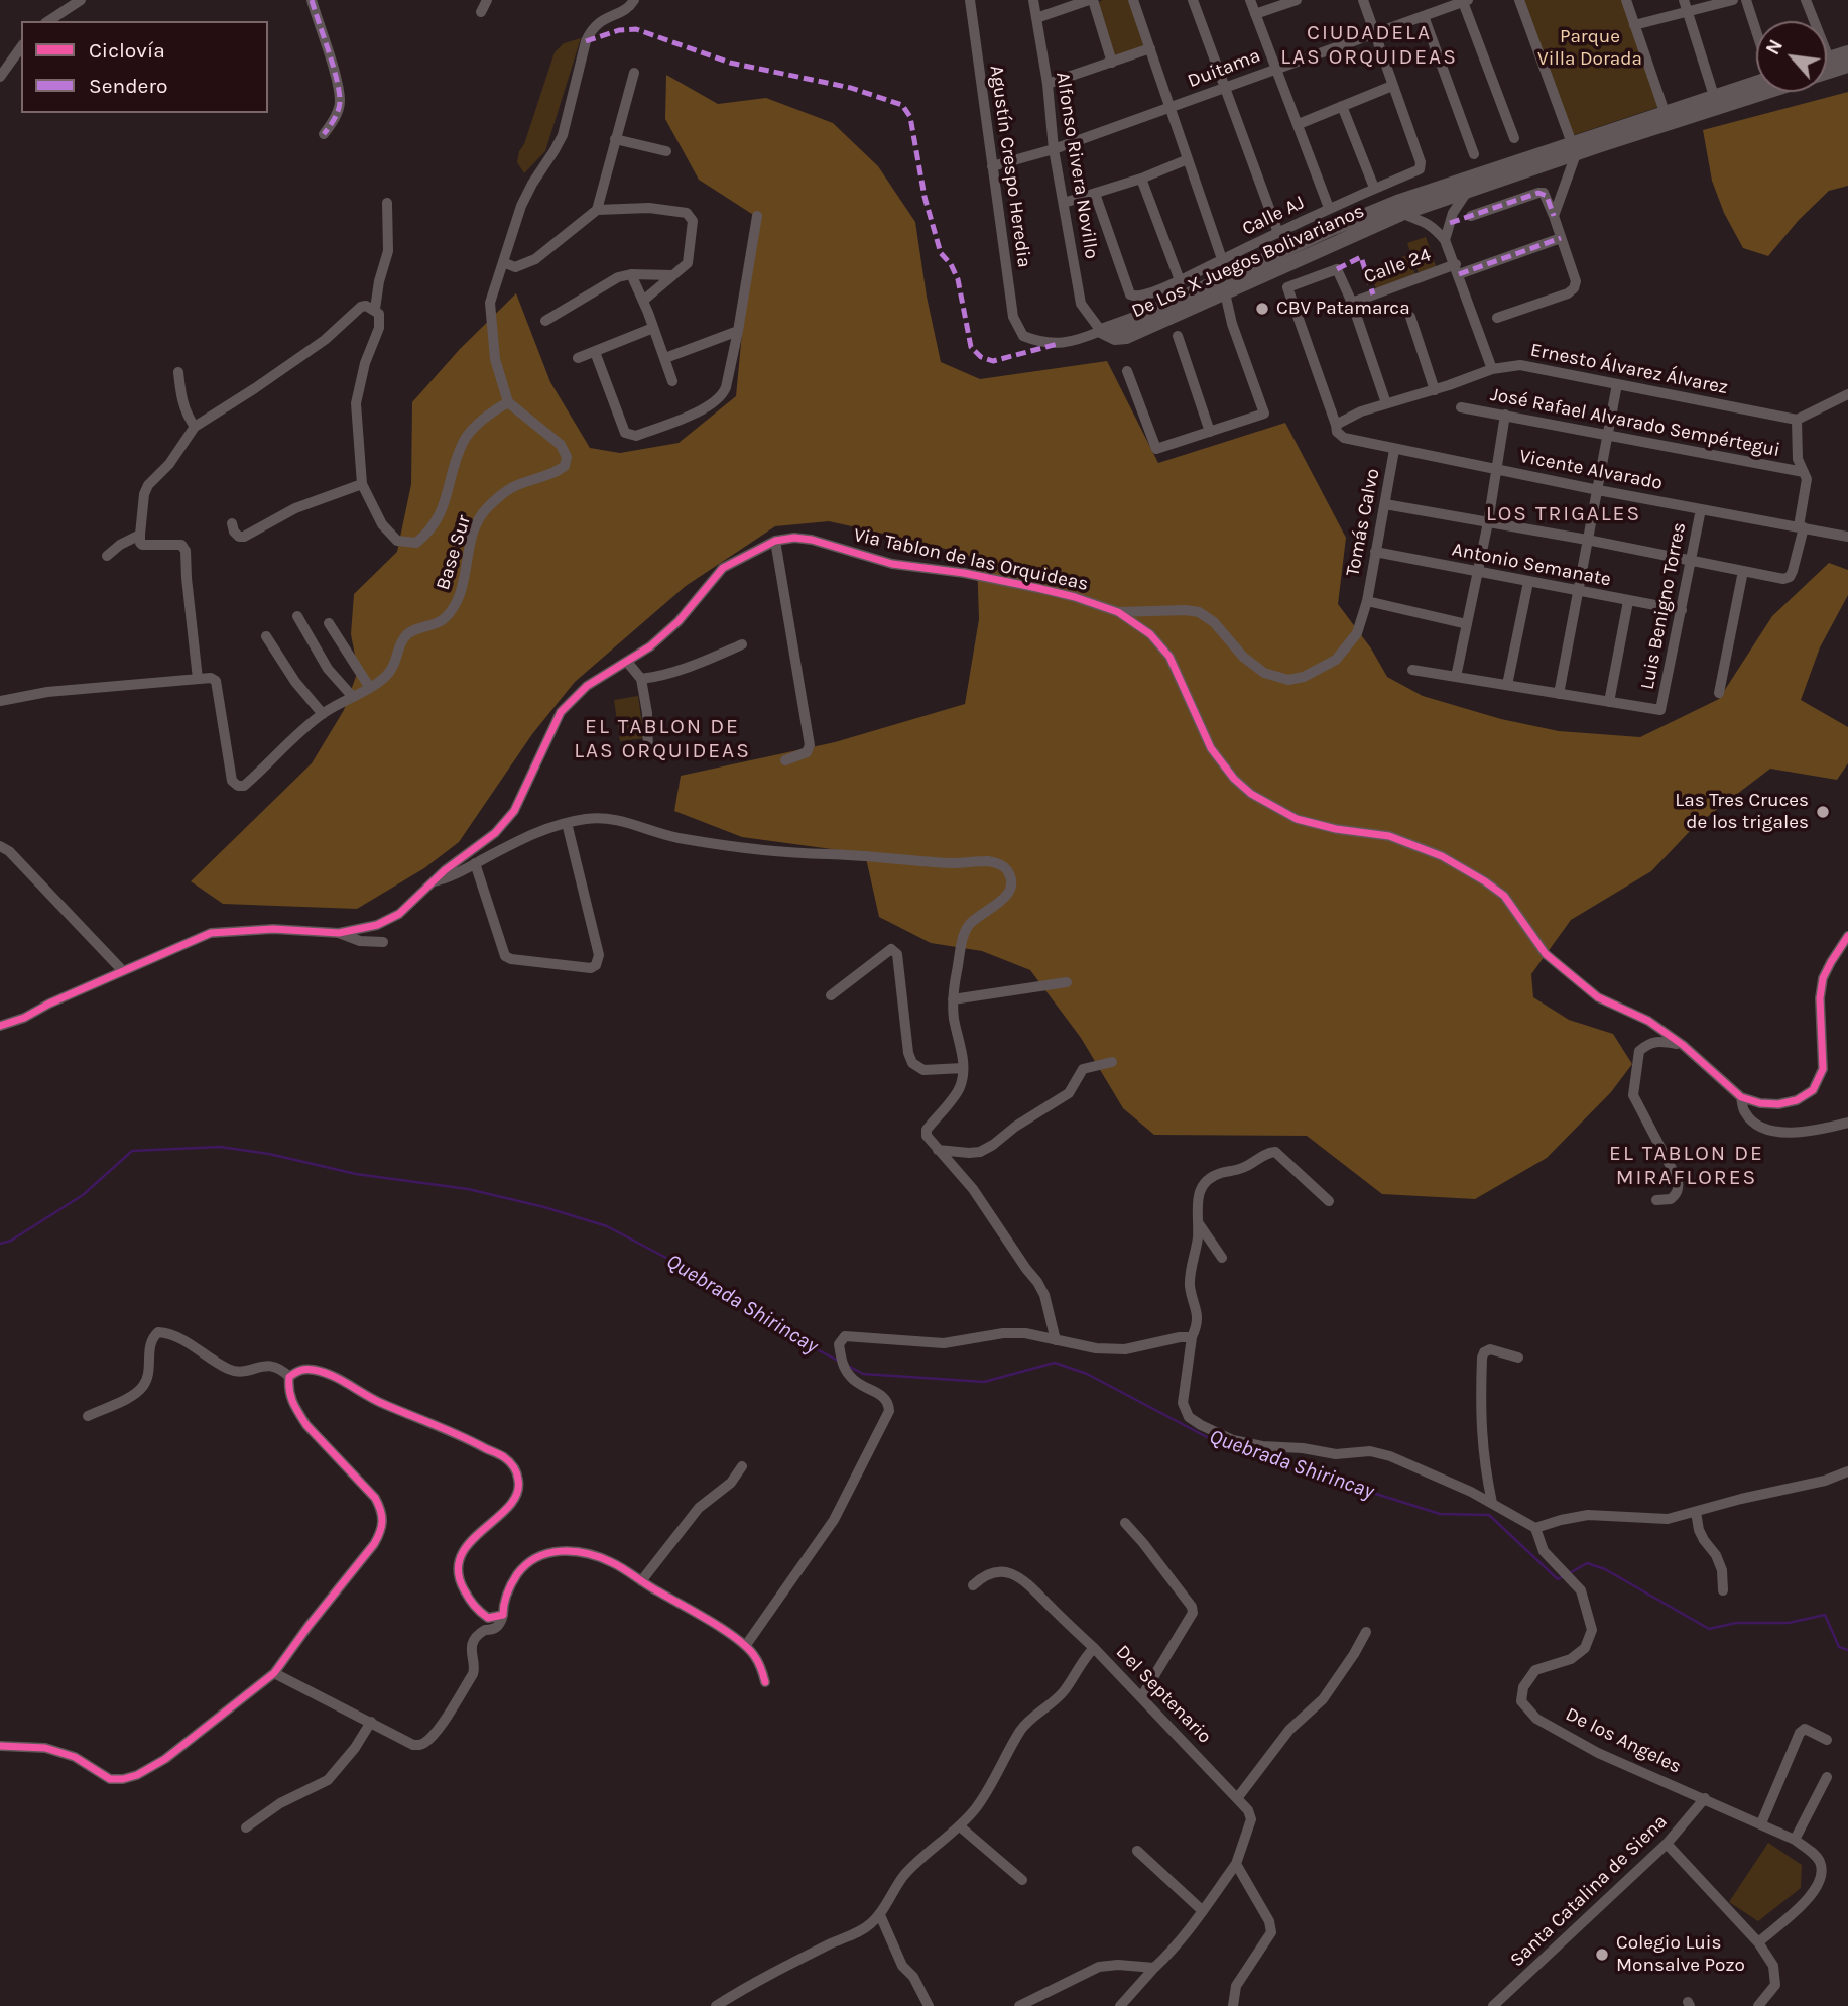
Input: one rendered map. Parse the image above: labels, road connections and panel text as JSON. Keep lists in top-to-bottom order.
{
  "streets": {
    "street": [
      "Duitama",
      "Alfonso Rivera Novillo",
      "Agustín Crespo Heredia",
      "Calle AJ",
      "De Los X Juegos Bolivarianos",
      "Calle 24",
      "Ernesto Álvarez Álvarez",
      "José Rafael Alvarado Sempértegui",
      "Vicente Alvarado",
      "Tomás Calvo",
      "Base Sur",
      "Via Tablon de las Orquideas",
      "Antonio Semanate",
      "Luis Benigno Torres",
      "Del Septenario",
      "De los Angeles",
      "Santa Catalina de Siena"
    ]
  },
  "crossings": [
    ["Duitama", "Alfonso Rivera Novillo"],
    ["Duitama", "Agustín Crespo Heredia"],
    ["Alfonso Rivera Novillo", "Agustín Crespo Heredia"],
    ["Alfonso Rivera Novillo", "De Los X Juegos Bolivarianos"],
    ["Agustín Crespo Heredia", "De Los X Juegos Bolivarianos"],
    ["Ernesto Álvarez Álvarez", "Vicente Alvarado"],
    ["Vicente Alvarado", "Tomás Calvo"],
    ["Vicente Alvarado", "Luis Benigno Torres"],
    ["Tomás Calvo", "Via Tablon de las Orquideas"],
    ["Tomás Calvo", "Antonio Semanate"],
    ["Antonio Semanate", "Luis Benigno Torres"],
    ["De los Angeles", "Santa Catalina de Siena"]
  ],
  "districts": [
    "CIUDADELA LAS ORQUIDEAS",
    "LOS TRIGALES",
    "EL TABLON DE LAS ORQUIDEAS",
    "EL TABLON DE MIRAFLORES"
  ],
  "water": ["Quebrada Shirincay"],
  "parks": ["Parque Villa Dorada"],
  "places": ["CBV Patamarca", "Las Tres Cruces de los trigales", "Colegio Luis Monsalve Pozo"],
  "legend": ["Ciclovía", "Sendero"],
  "north": "top left"
}
